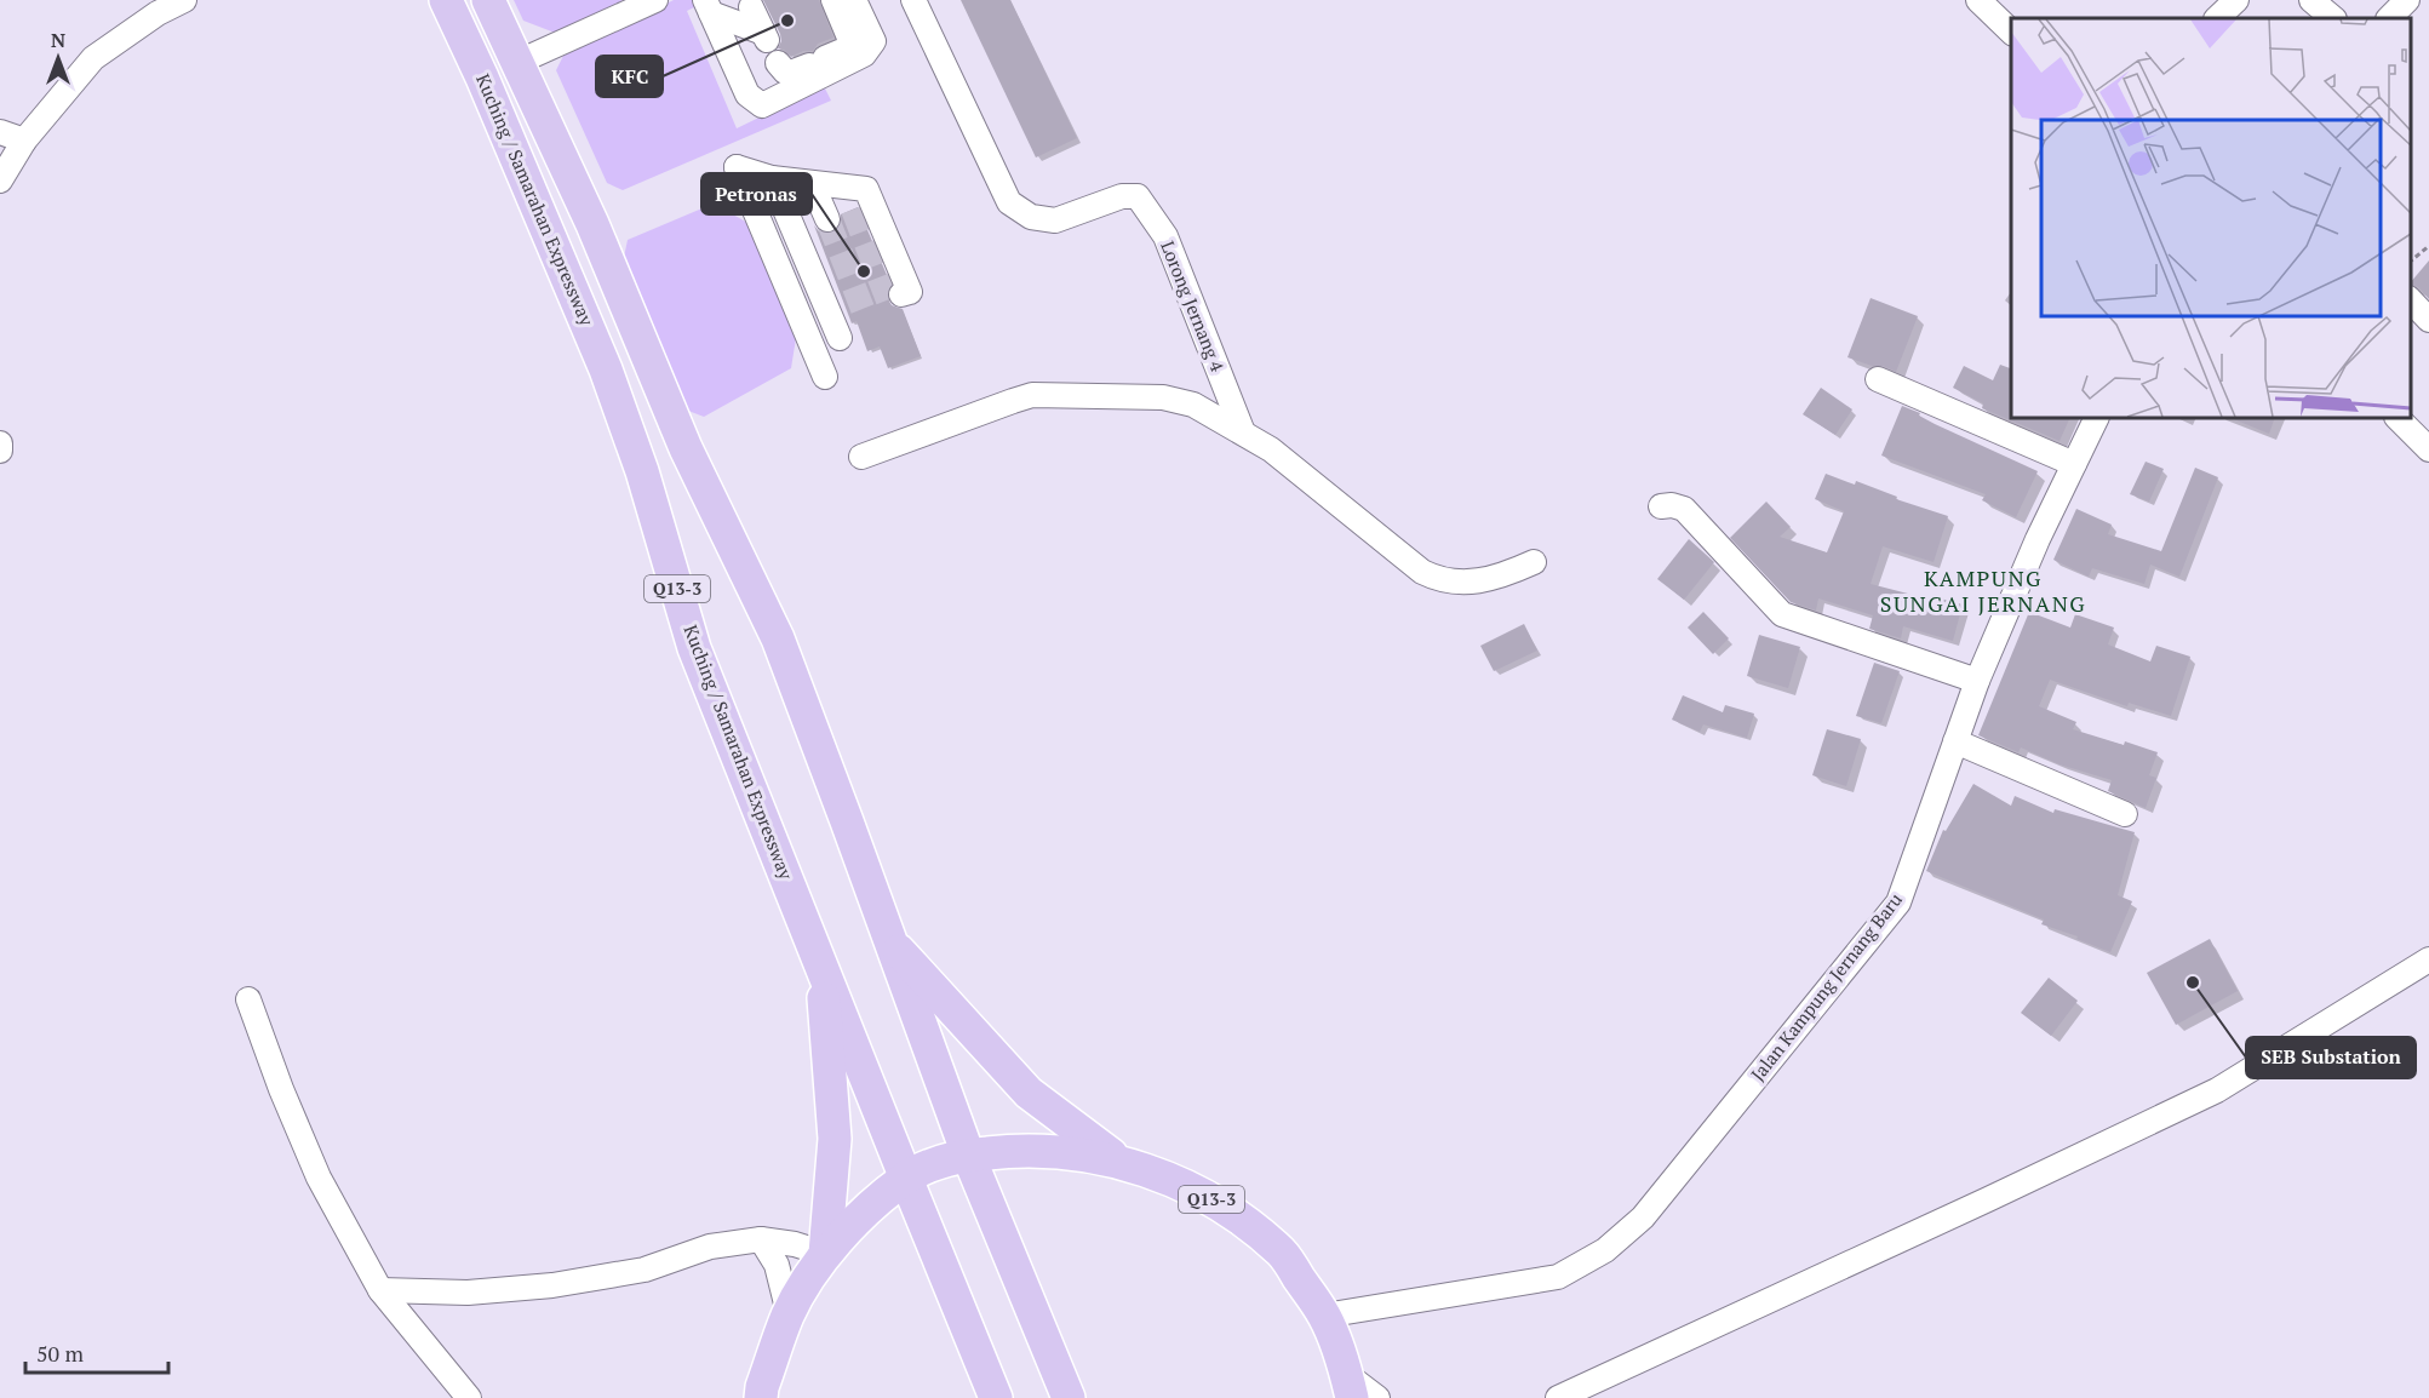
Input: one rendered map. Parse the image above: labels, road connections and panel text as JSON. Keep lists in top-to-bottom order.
{
  "streets": {
    "highway": ["Kuching / Samarahan Expressway", "Q13-3"],
    "street": ["Lorong Jernang 4", "Jalan Kampung Jernang Baru"]
  },
  "crossings": [
    ["Kuching / Samarahan Expressway", "Q13-3"],
    ["Q13-3", "Jalan Kampung Jernang Baru"]
  ],
  "districts": ["KAMPUNG SUNGAI JERNANG"],
  "places": ["KFC", "Petronas", "SEB Substation"],
  "scale_bar": "50 m",
  "north": "top"
}
